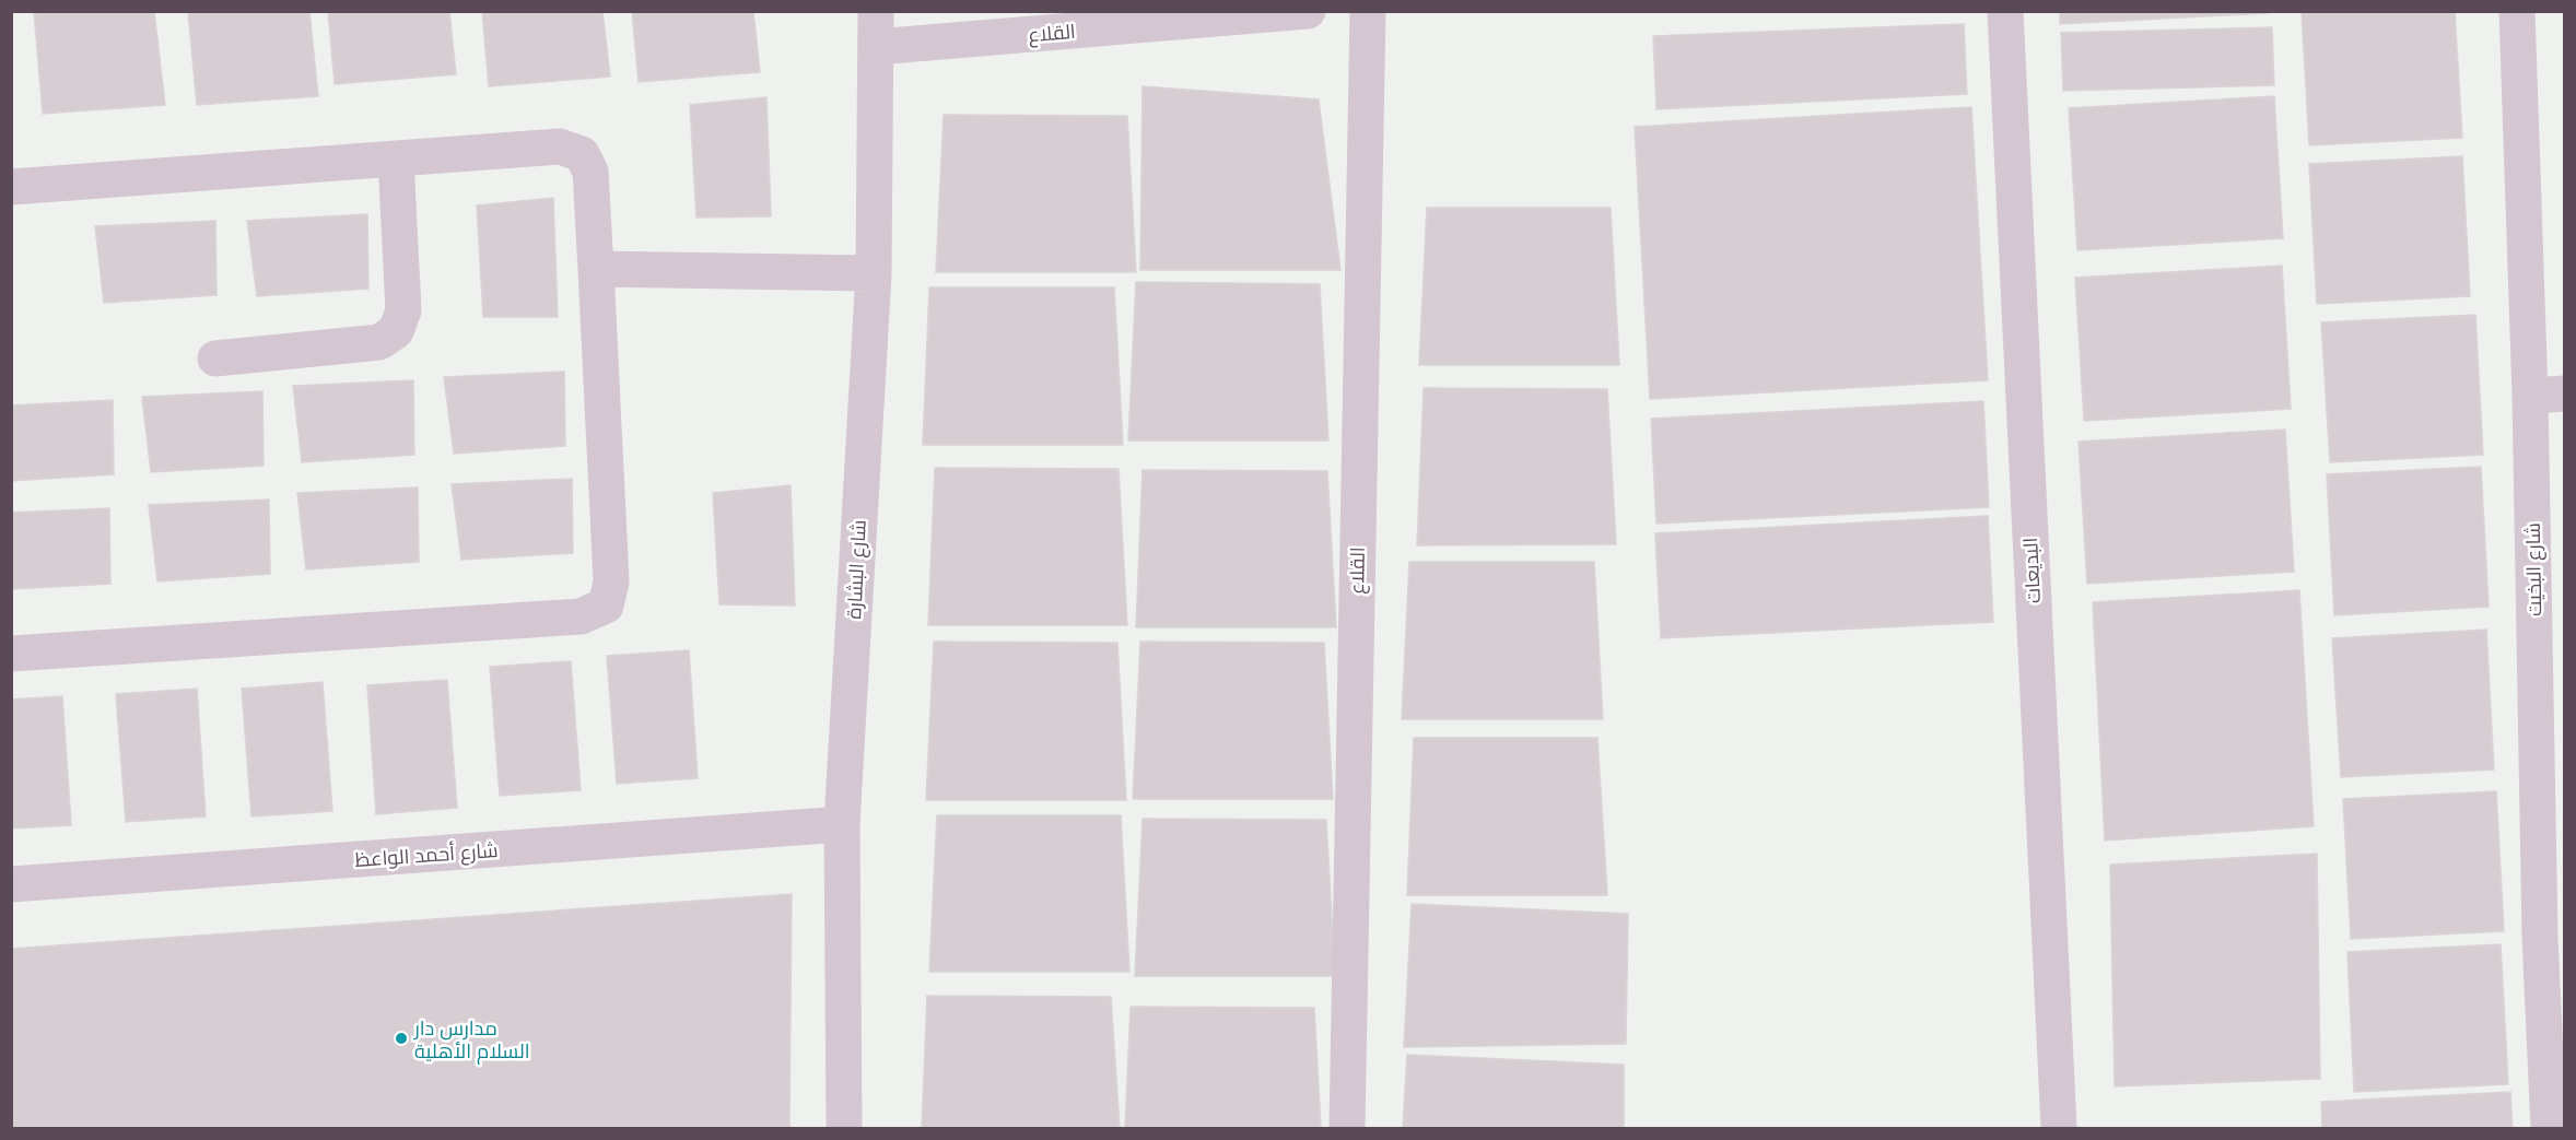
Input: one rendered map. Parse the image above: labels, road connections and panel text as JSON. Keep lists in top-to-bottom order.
{
  "streets": {
    "street": [
      "القلاع",
      "شارع البشارة",
      "شارع البخيت",
      "البديعات",
      "شارع أحمد الواعظ"
    ]
  },
  "crossings": [
    ["القلاع", "شارع البشارة"],
    ["شارع البشارة", "شارع أحمد الواعظ"]
  ],
  "places": ["مدارس دار السلام الأهلية"]
}
